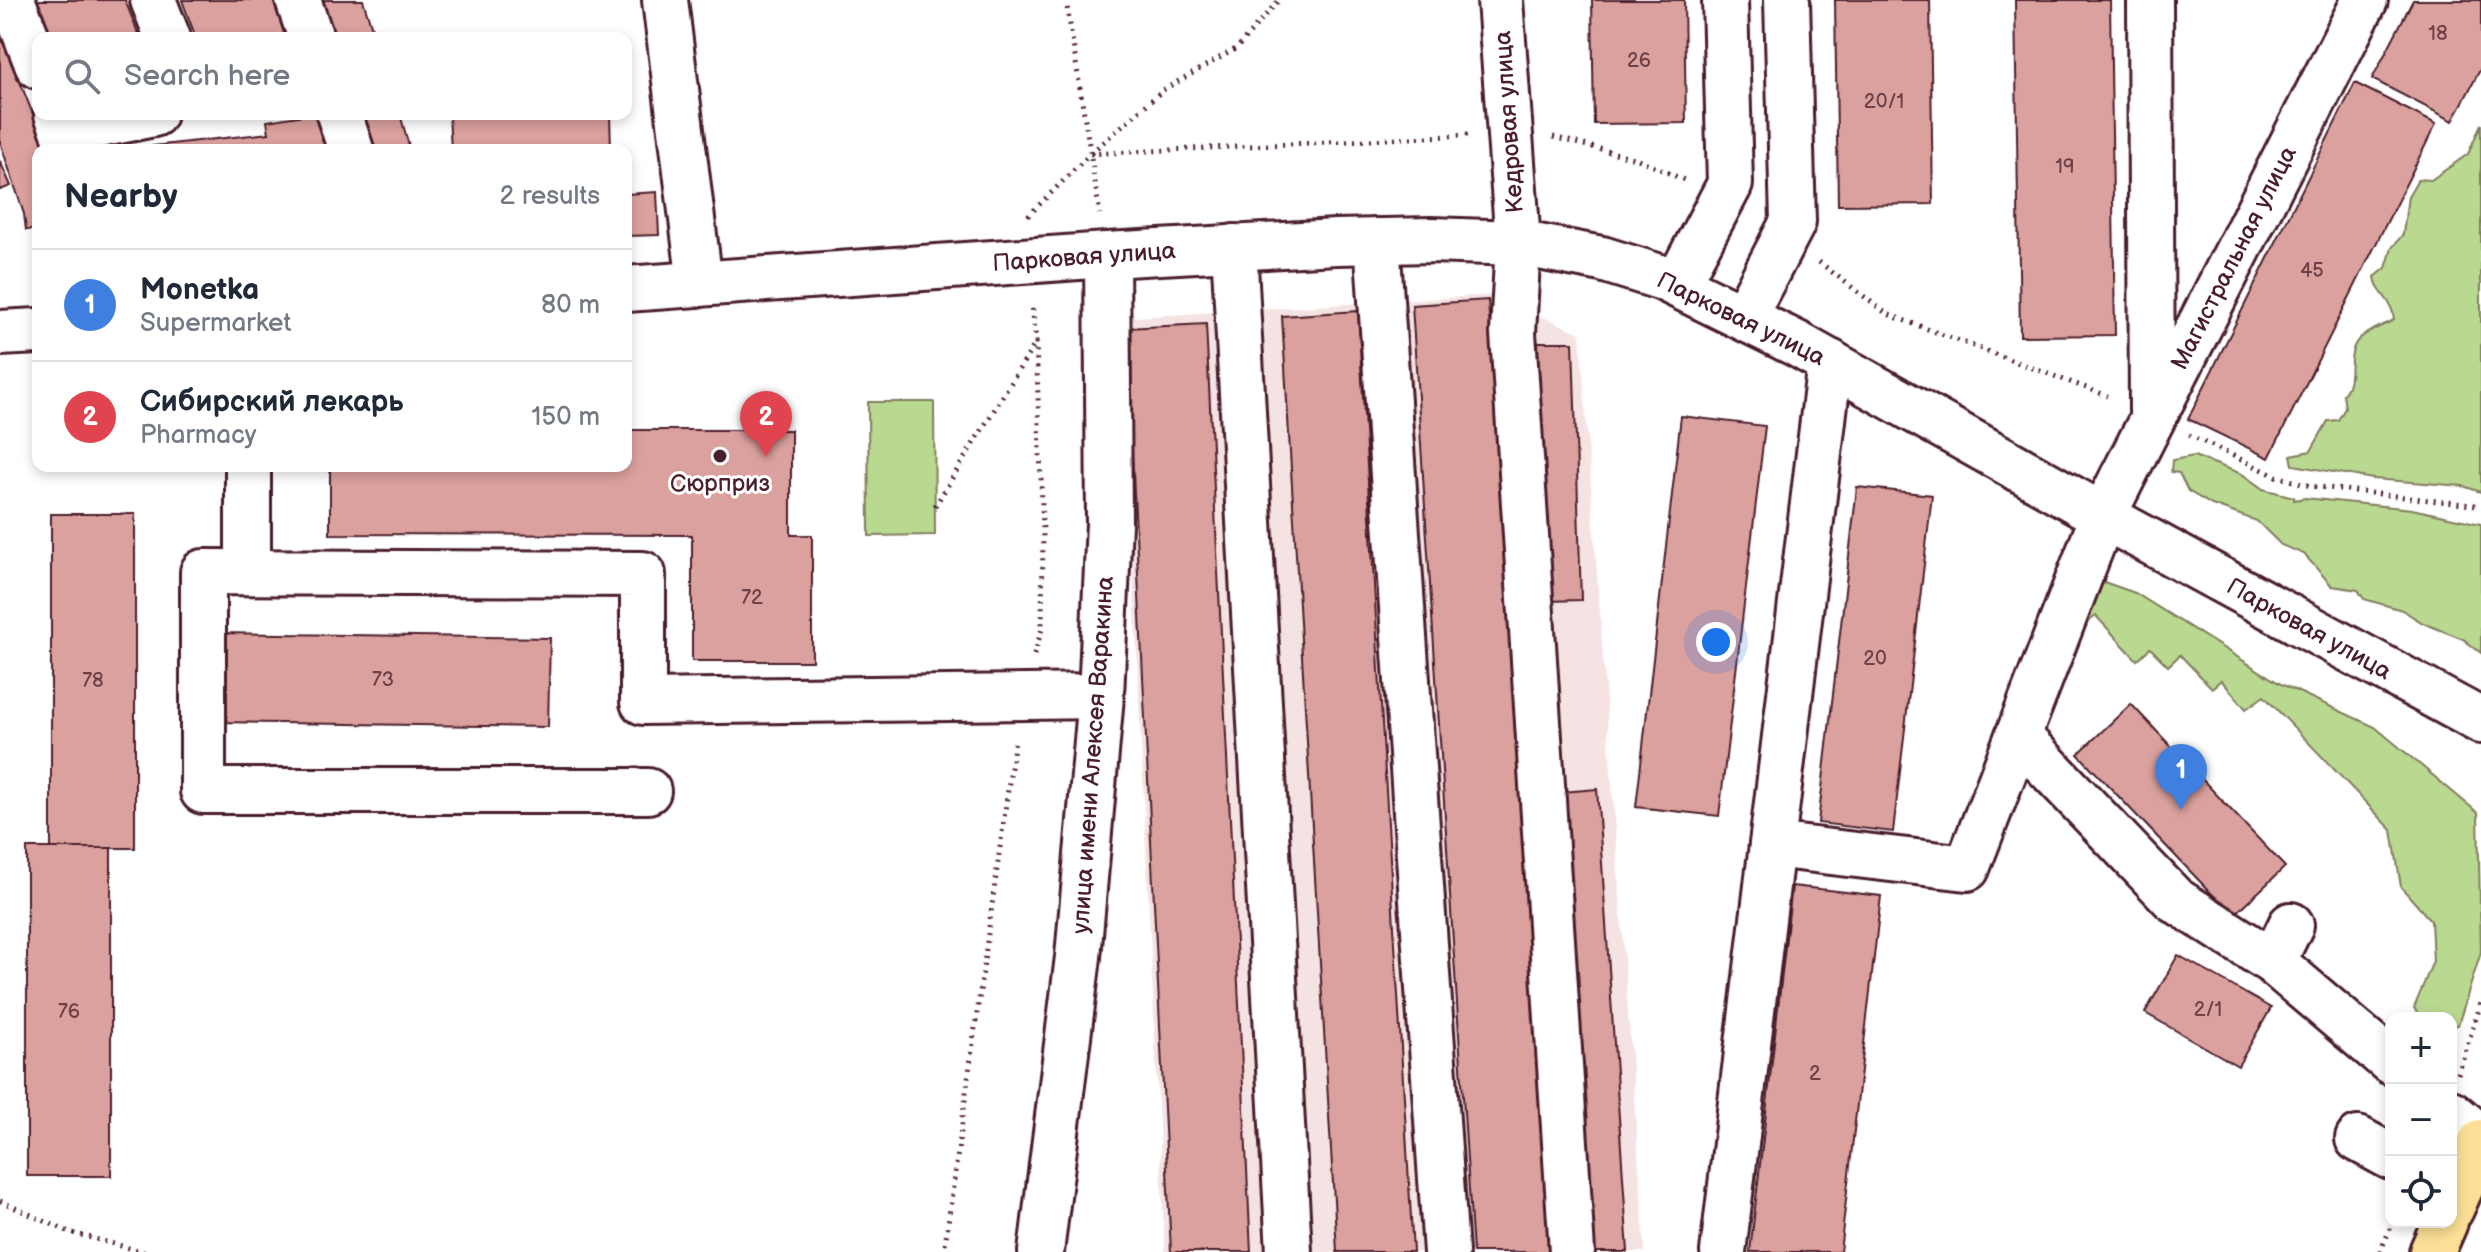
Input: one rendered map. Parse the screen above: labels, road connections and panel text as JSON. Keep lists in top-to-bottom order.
{
  "streets": {
    "street": [
      "Кедровая улица",
      "Парковая улица",
      "Магистральная улица",
      "улица имени Алексея Варакина"
    ]
  },
  "crossings": [
    ["Кедровая улица", "Парковая улица"],
    ["Парковая улица", "Магистральная улица"],
    ["Парковая улица", "улица имени Алексея Варакина"]
  ],
  "places": ["Сюрприз"],
  "house_numbers": [
    "18",
    "26",
    "20/1",
    "19",
    "45",
    "72",
    "20",
    "73",
    "78",
    "2/1",
    "76",
    "2"
  ],
  "page": {
    "search": "Search here",
    "heading": ["Nearby", "2 results"],
    "list": [
      {
        "mark": "1",
        "name": "Monetka",
        "note": "Supermarket",
        "value": "80 m"
      },
      {
        "mark": "2",
        "name": "Сибирский лекарь",
        "note": "Pharmacy",
        "value": "150 m"
      }
    ],
    "pins": ["2", "1"],
    "map_buttons": ["+", "−"]
  }
}
